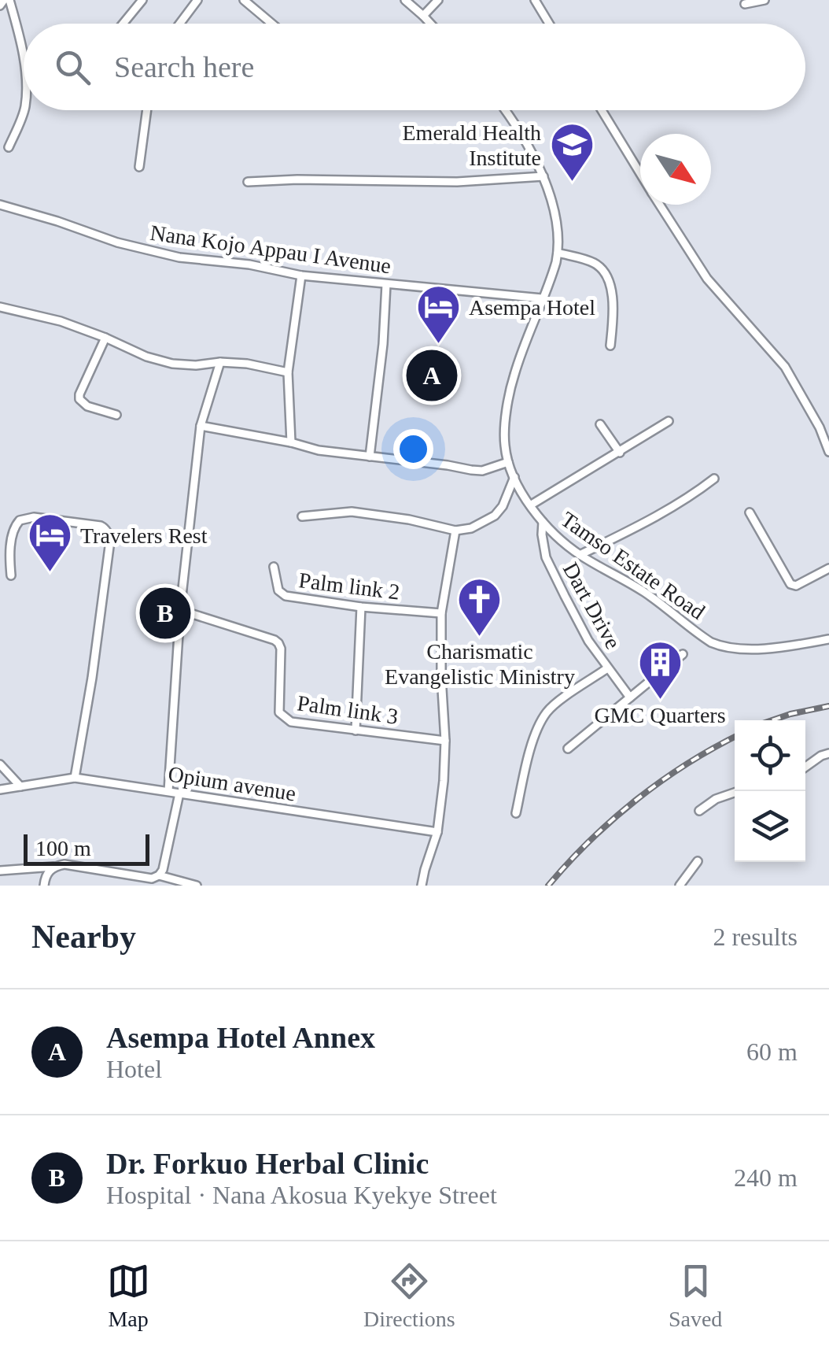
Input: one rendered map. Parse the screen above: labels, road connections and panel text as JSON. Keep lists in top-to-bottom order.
{
  "streets": {
    "street": [
      "Nana Kojo Appau I Avenue",
      "Tamso Estate Road",
      "Palm link 2",
      "Dart Drive",
      "Palm link 3",
      "Opium avenue"
    ]
  },
  "crossings": [
    ["Nana Kojo Appau I Avenue", "Tamso Estate Road"],
    ["Tamso Estate Road", "Dart Drive"]
  ],
  "places": {
    "school or university": ["Emerald Health Institute"],
    "hotel": ["Asempa Hotel", "Travelers Rest"],
    "church": ["Charismatic Evangelistic Ministry"],
    "building": ["GMC Quarters"]
  },
  "scale_bar": "100 m",
  "north": "bottom right",
  "page": {
    "search": "Search here",
    "pins": ["A", "B"],
    "scale": "100 m",
    "heading": ["Nearby", "2 results"],
    "list": [
      {
        "mark": "A",
        "name": "Asempa Hotel Annex",
        "note": "Hotel",
        "value": "60 m"
      },
      {
        "mark": "B",
        "name": "Dr. Forkuo Herbal Clinic",
        "note": "Hospital · Nana Akosua Kyekye Street",
        "value": "240 m"
      }
    ],
    "nav": ["Map", "Directions", "Saved"]
  }
}
